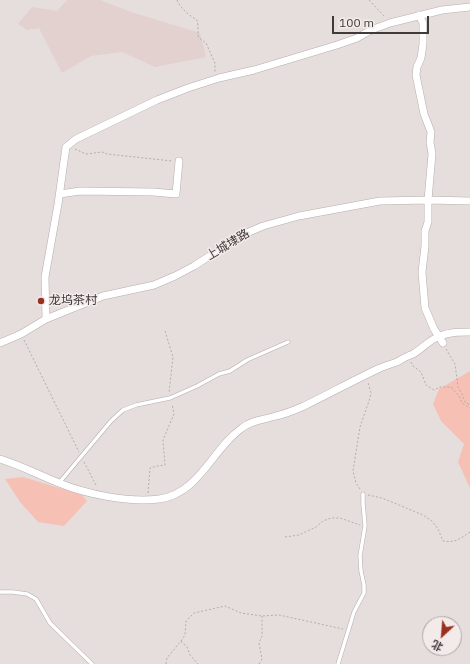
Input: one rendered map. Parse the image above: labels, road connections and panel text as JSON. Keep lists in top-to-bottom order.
{
  "streets": {
    "street": ["上城埭路"]
  },
  "places": ["龙坞茶村"],
  "scale_bar": "100 m",
  "north": "bottom left"
}
